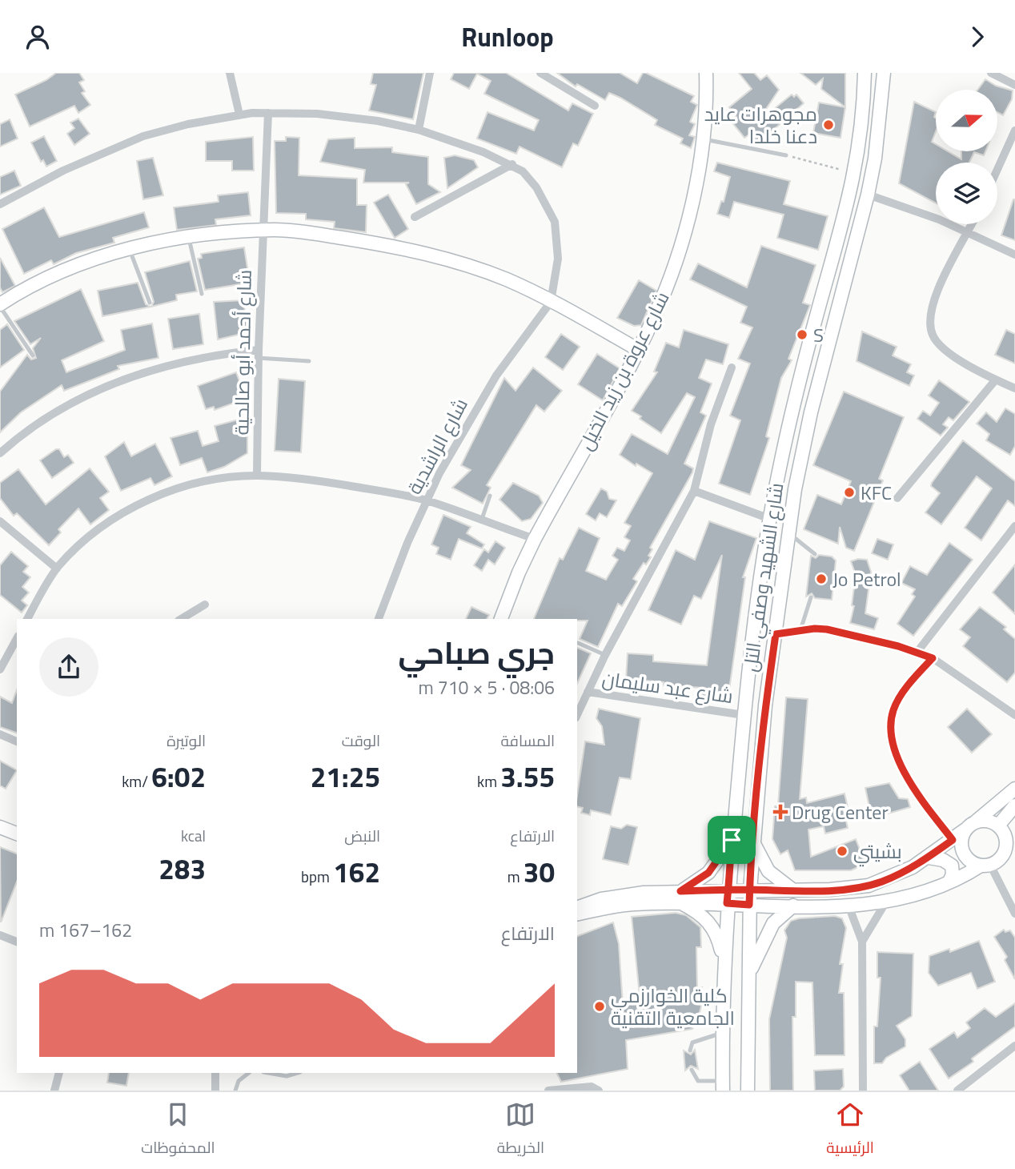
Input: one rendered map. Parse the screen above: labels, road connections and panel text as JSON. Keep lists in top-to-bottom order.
{
  "streets": {
    "main road": ["شارع عروة بن زيد الخيل", "شارع الشهيد وصفي التل"],
    "street": ["شارع أحمد أبو صالحية", "شارع الراشدية", "شارع عبد سليمان"]
  },
  "crossings": [
    ["شارع الشهيد وصفي التل", "شارع عبد سليمان"]
  ],
  "places": {
    "other": [
      "مجوهرات عايد دعنا خلدا",
      "S",
      "KFC",
      "Jo Petrol",
      "بشيتي",
      "كلية الخوارزمي الجامعية التقنية"
    ],
    "health": ["Drug Center"]
  },
  "north": "right",
  "page": {
    "header": "Runloop",
    "heading": ["جري صباحي", "08:06 · 5 × 710 m"],
    "stats": [
      ["المسافة", "3.55 km"],
      ["الوقت", "21:25"],
      ["الوتيرة", "6:02 /km"],
      ["الارتفاع", "30 m"],
      ["النبض", "162 bpm"],
      ["kcal", "283"]
    ],
    "chart": ["الارتفاع", "162–167 m"],
    "tabs": ["الرئيسية", "الخريطة", "المحفوظات"]
  }
}
